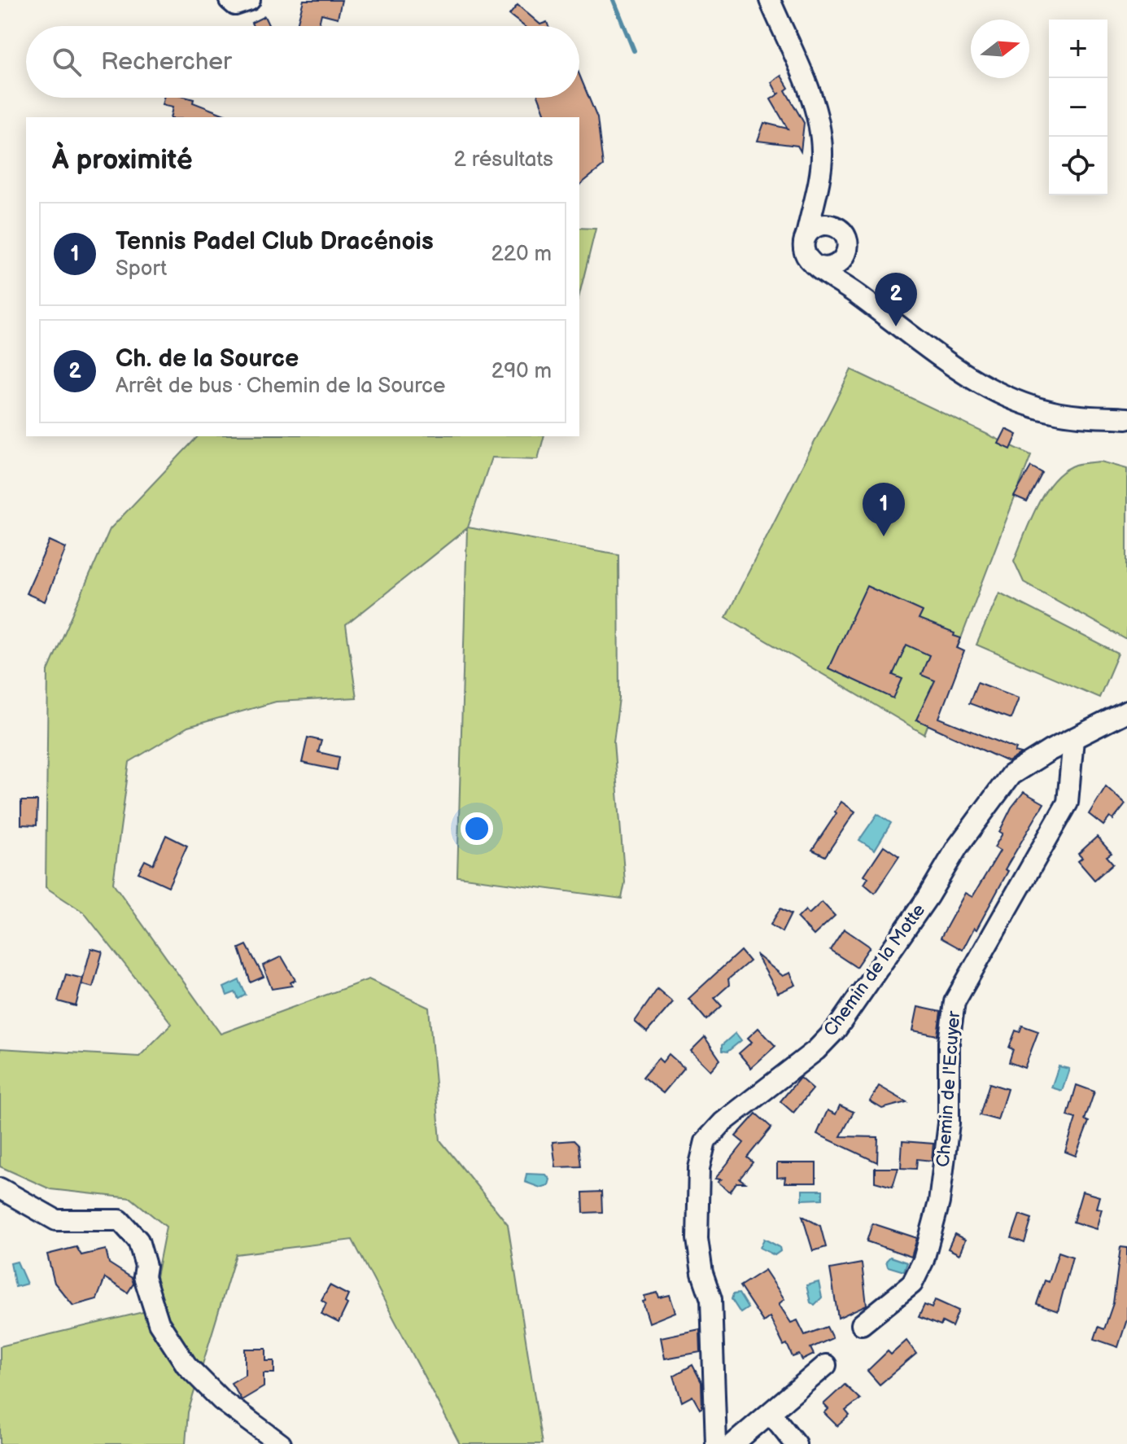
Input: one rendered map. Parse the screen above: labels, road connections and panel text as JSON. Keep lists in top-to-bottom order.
{
  "streets": {
    "street": ["Chemin de la Motte", "Chemin de l'Ecuyer"]
  },
  "crossings": [
    ["Chemin de la Motte", "Chemin de l'Ecuyer"]
  ],
  "north": "right",
  "page": {
    "map_buttons": ["+", "−"],
    "search": "Rechercher",
    "heading": ["À proximité", "2 résultats"],
    "list": [
      {
        "mark": "1",
        "name": "Tennis Padel Club Dracénois",
        "note": "Sport",
        "value": "220 m"
      },
      {
        "mark": "2",
        "name": "Ch. de la Source",
        "note": "Arrêt de bus · Chemin de la Source",
        "value": "290 m"
      }
    ],
    "pins": ["2", "1"]
  }
}
